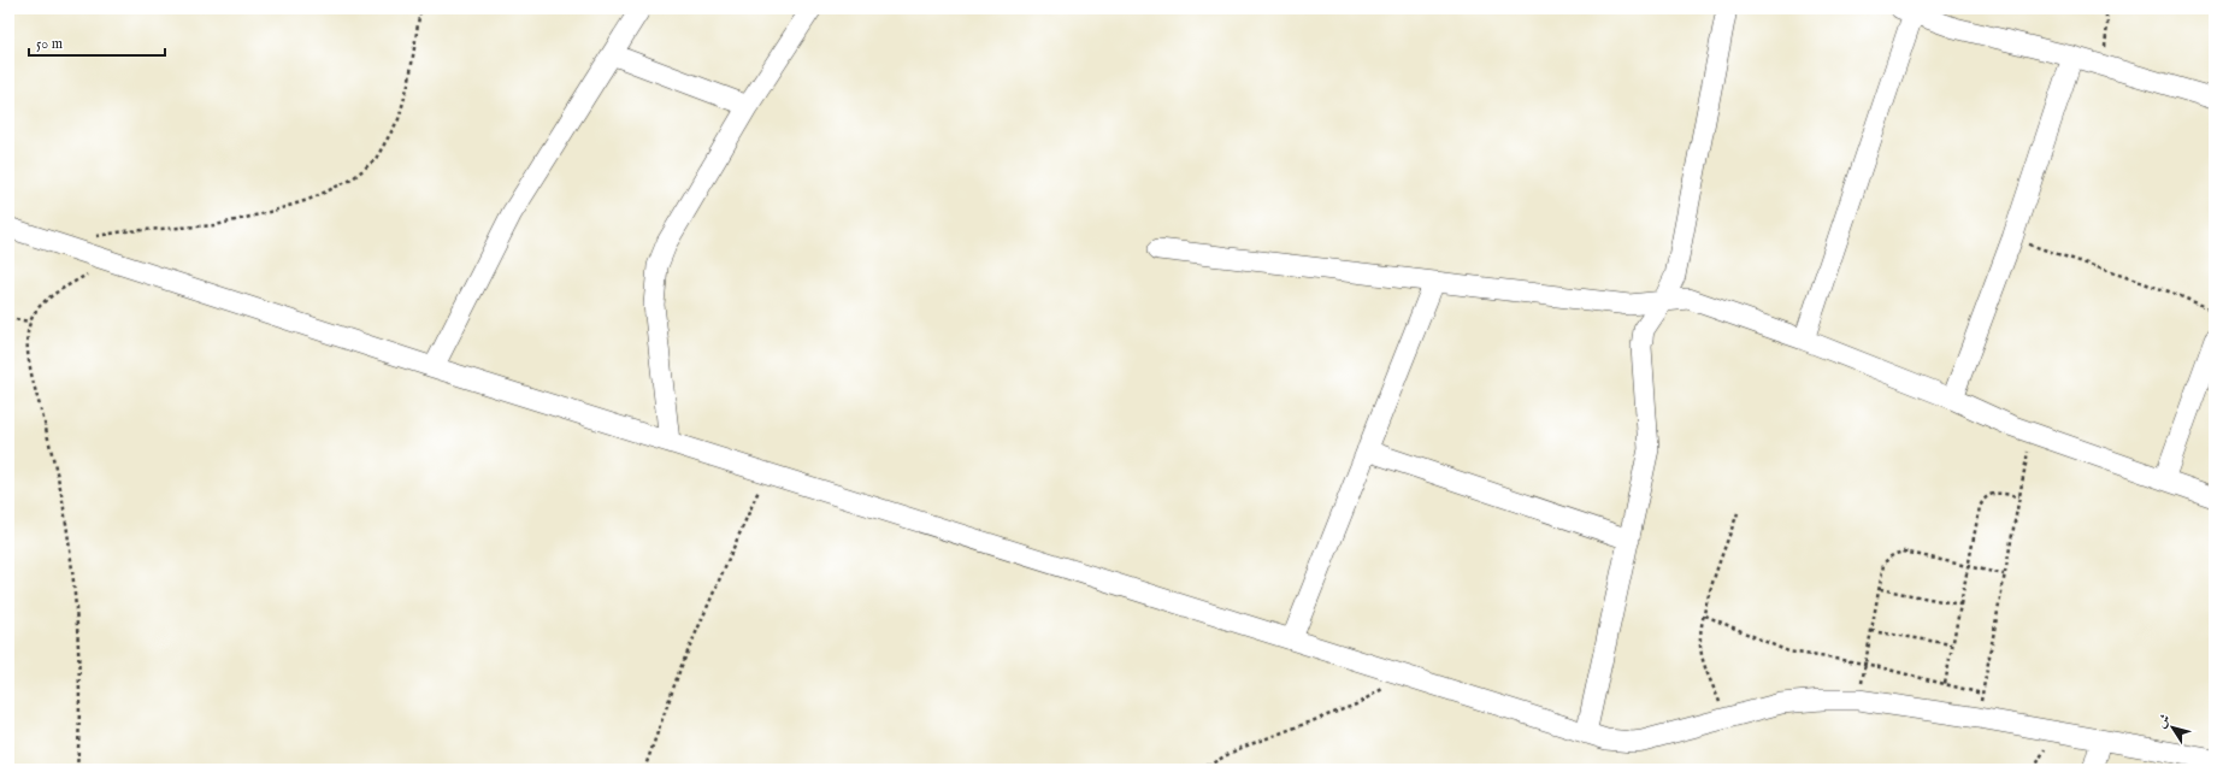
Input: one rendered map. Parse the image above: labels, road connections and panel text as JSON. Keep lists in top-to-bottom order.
{
  "scale_bar": "50 m",
  "north": "top left"
}
